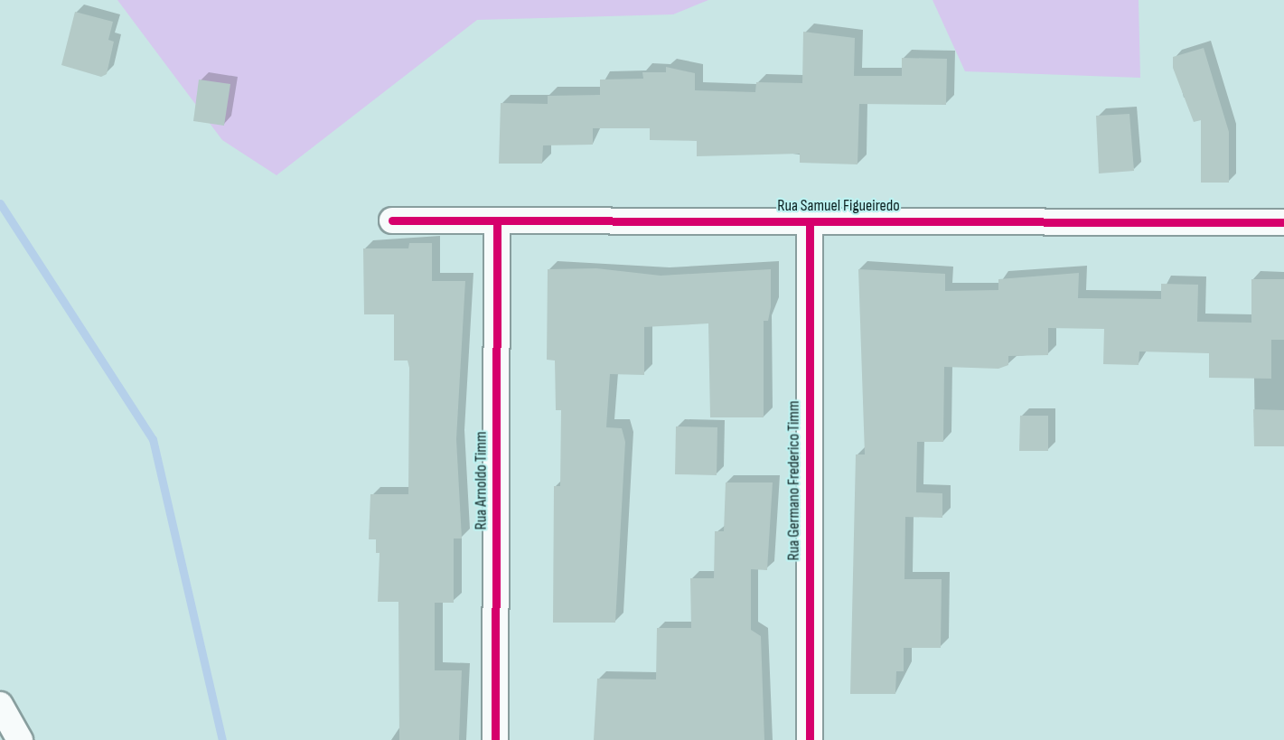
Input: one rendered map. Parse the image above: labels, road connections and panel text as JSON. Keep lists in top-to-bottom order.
{
  "streets": {
    "street": ["Rua Samuel Figueiredo", "Rua Arnoldo Timm", "Rua Germano Frederico Timm"]
  },
  "crossings": [
    ["Rua Samuel Figueiredo", "Rua Arnoldo Timm"],
    ["Rua Samuel Figueiredo", "Rua Germano Frederico Timm"]
  ]
}
